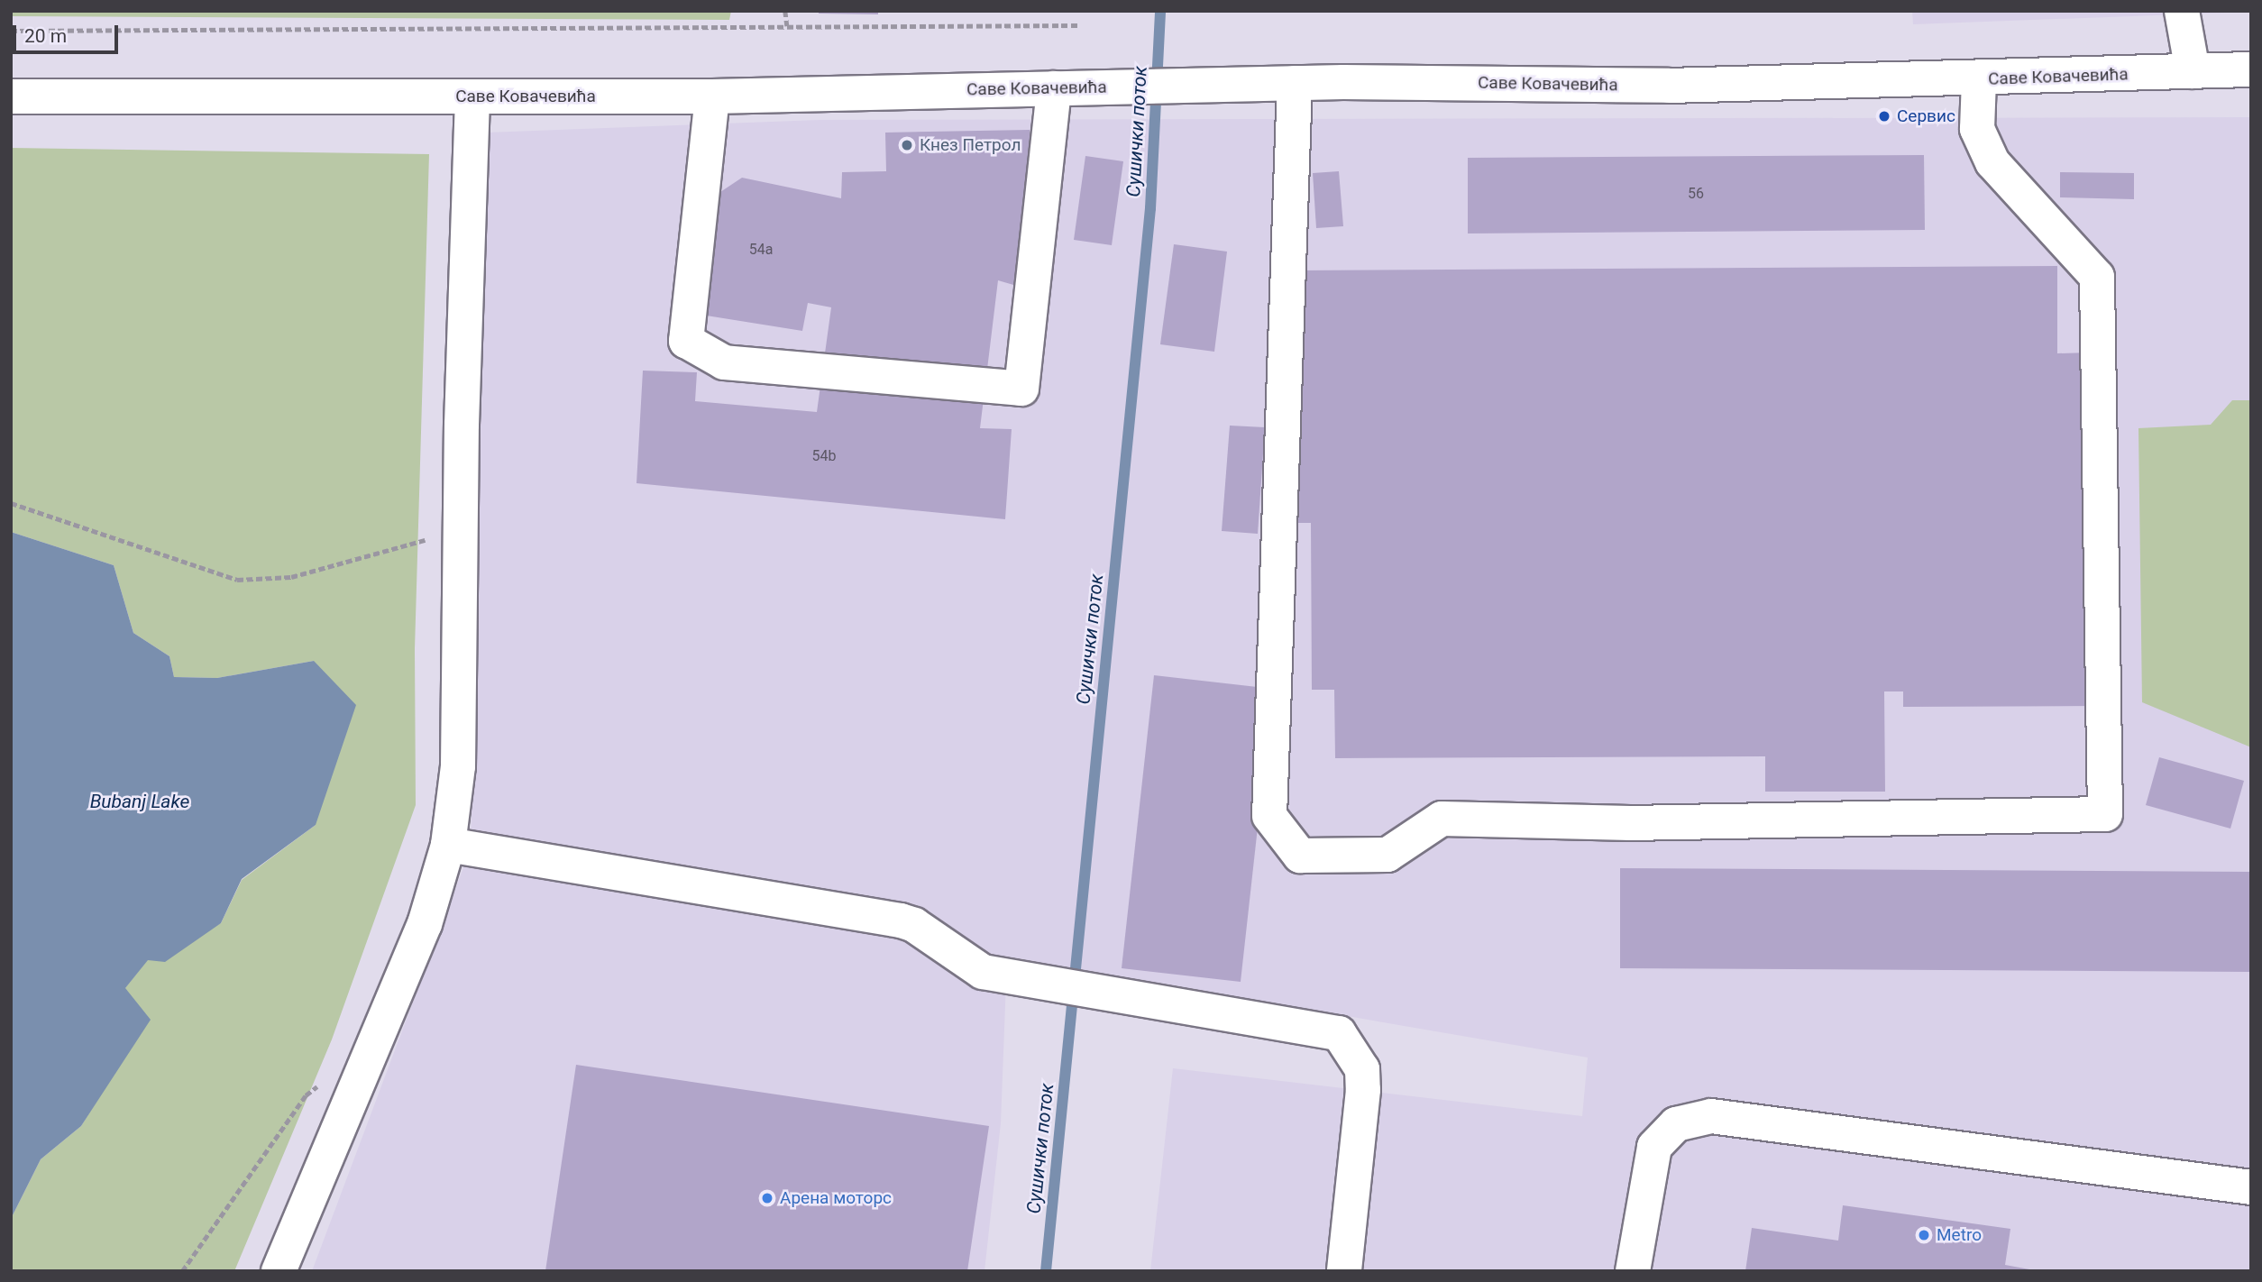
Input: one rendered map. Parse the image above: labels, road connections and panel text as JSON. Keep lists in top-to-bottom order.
{
  "streets": {
    "street": ["Саве Ковачевића"]
  },
  "water": ["Сушички поток", "Bubanj Lake"],
  "places": [
    "Сервис",
    "Кнез Петрол",
    "Арена моторс",
    "Metro"
  ],
  "house_numbers": ["56", "54a", "54b"],
  "scale_bar": "20 m"
}
